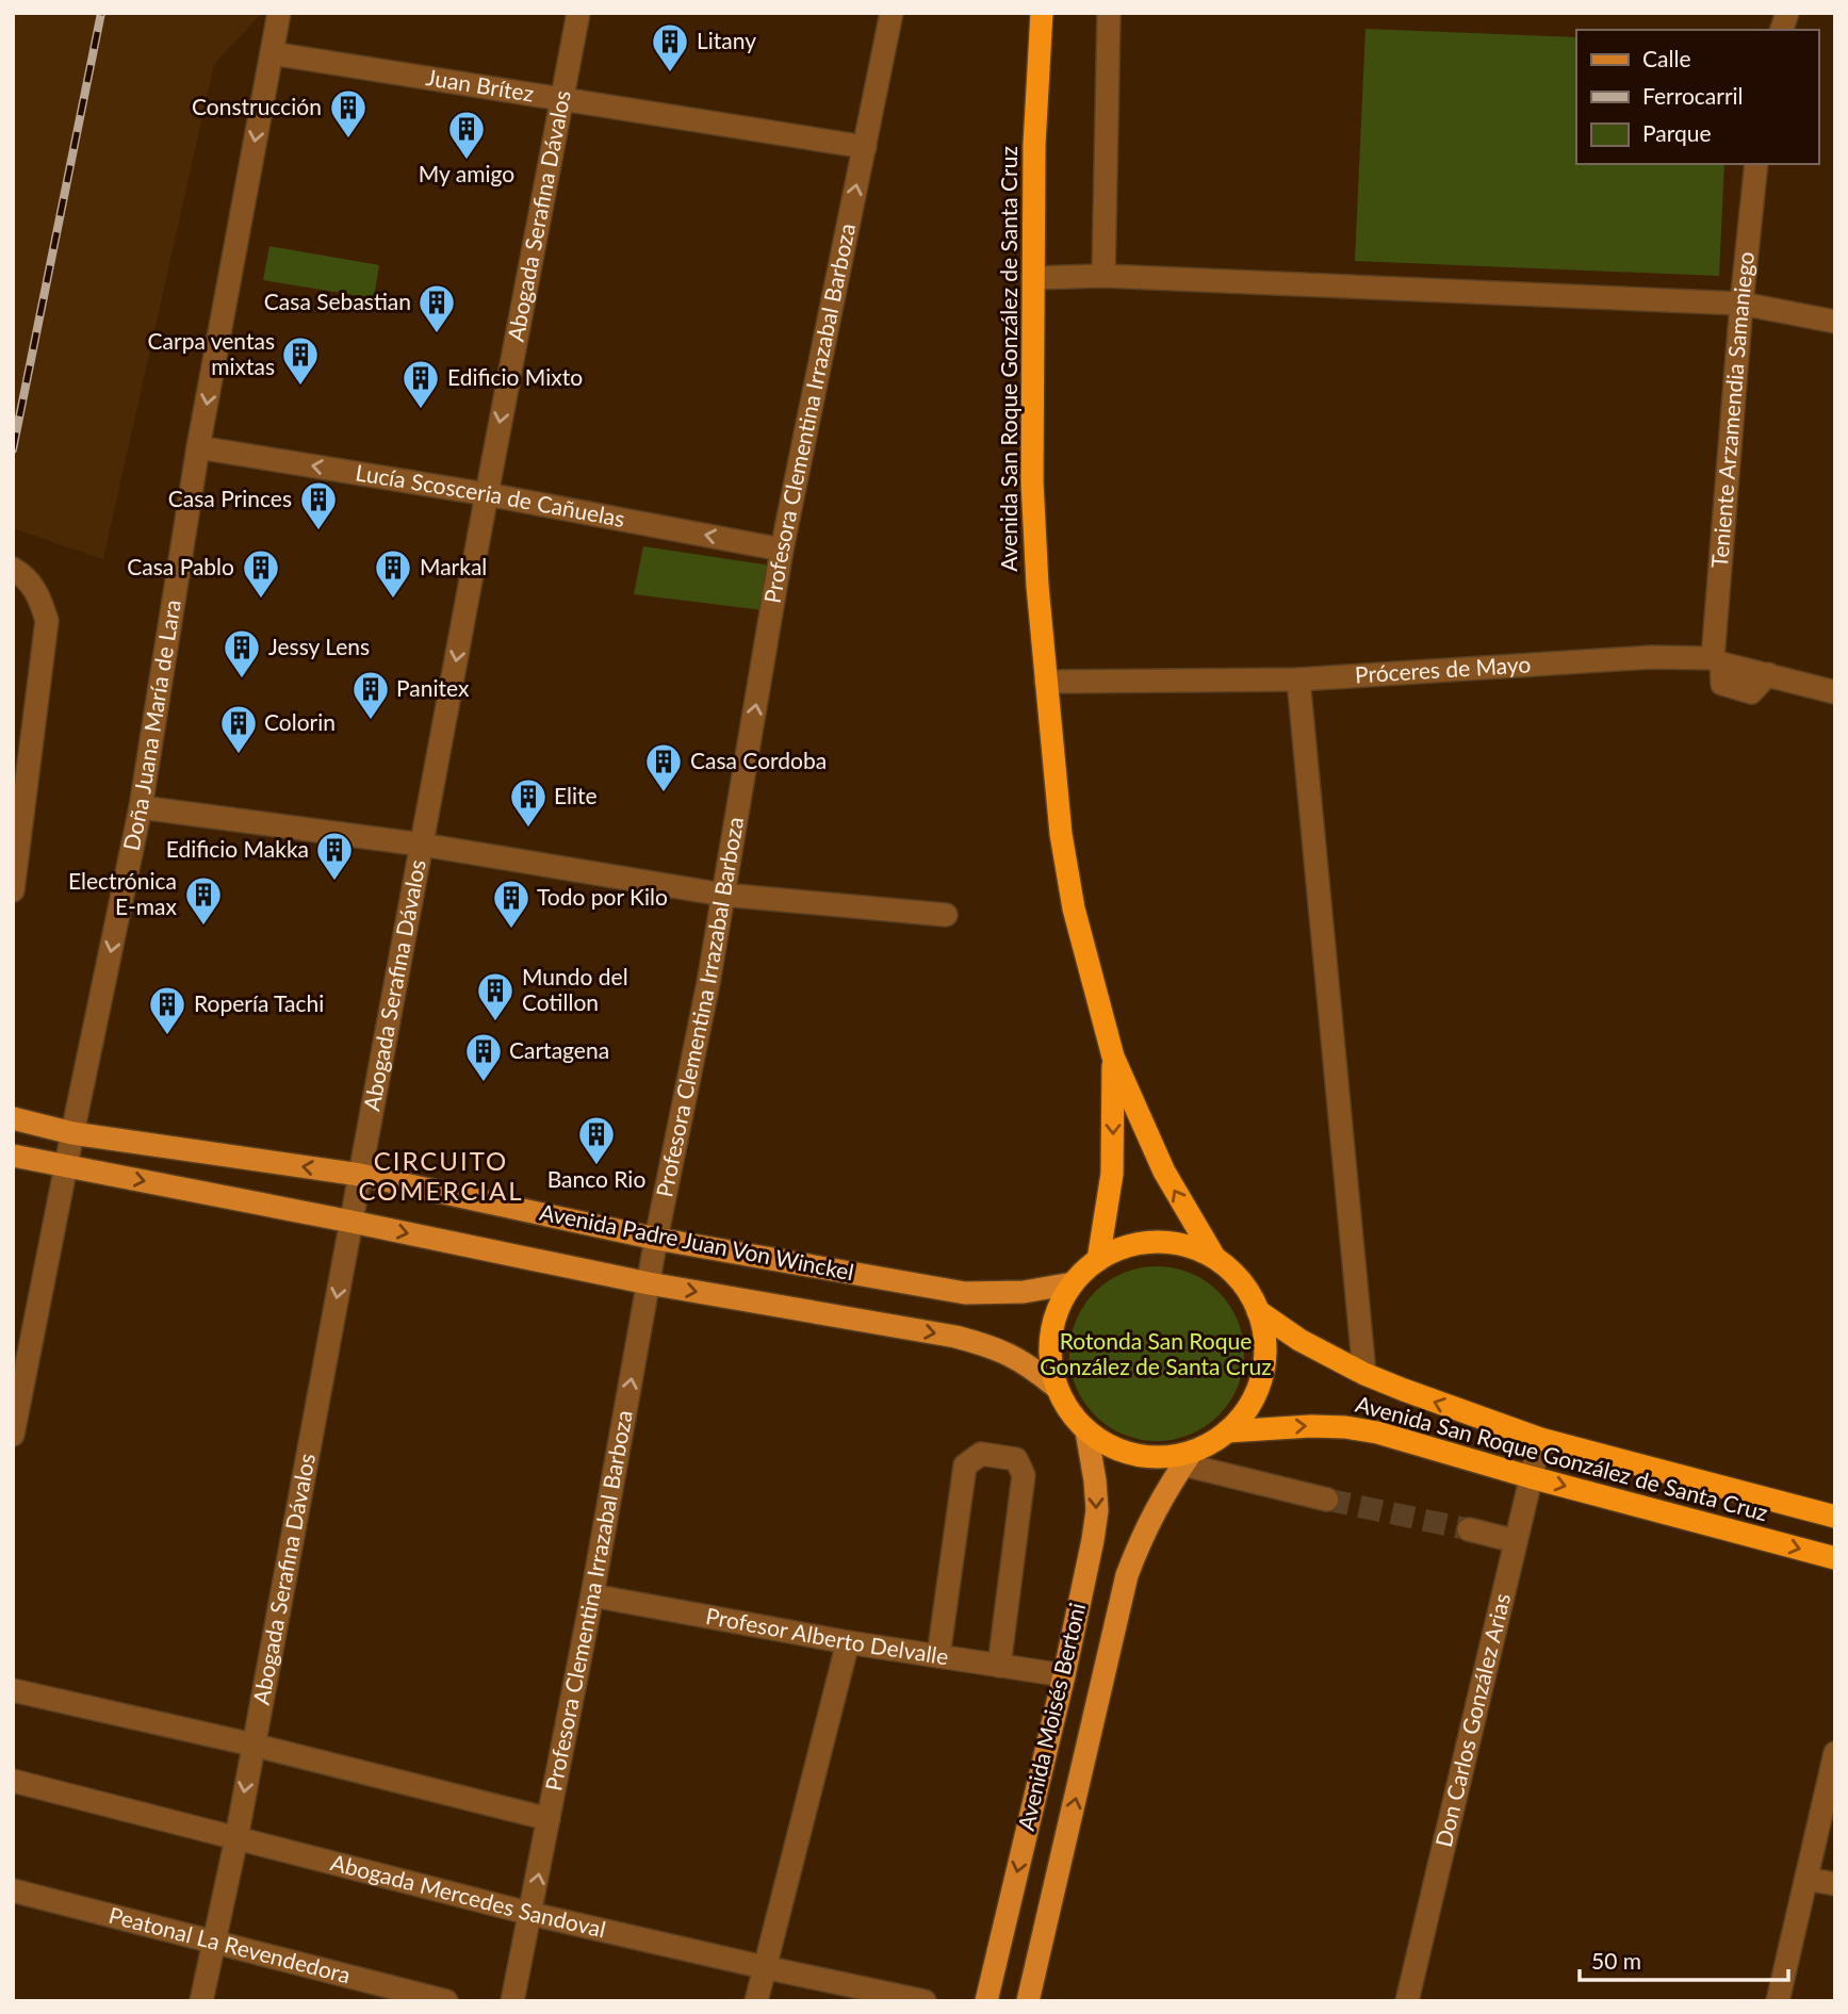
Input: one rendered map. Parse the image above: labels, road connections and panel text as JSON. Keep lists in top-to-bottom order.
{
  "streets": {
    "highway": ["Avenida San Roque González de Santa Cruz"],
    "main road": ["Avenida Padre Juan Von Winckel", "Avenida Moisés Bertoni"],
    "street": [
      "Juan Brítez",
      "Abogada Serafina Dávalos",
      "Teniente Arzamendia Samaniego",
      "Profesora Clementina Irrazabal Barboza",
      "Lucía Scosceria de Cañuelas",
      "Próceres de Mayo",
      "Doña Juana María de Lara",
      "Profesor Alberto Delvalle",
      "Don Carlos González Arias",
      "Abogada Mercedes Sandoval",
      "Peatonal La Revendedora"
    ]
  },
  "crossings": [
    ["Juan Brítez", "Abogada Serafina Dávalos"],
    ["Juan Brítez", "Profesora Clementina Irrazabal Barboza"],
    ["Juan Brítez", "Doña Juana María de Lara"],
    ["Abogada Serafina Dávalos", "Lucía Scosceria de Cañuelas"],
    ["Abogada Serafina Dávalos", "Avenida Padre Juan Von Winckel"],
    ["Abogada Serafina Dávalos", "Abogada Mercedes Sandoval"],
    ["Abogada Serafina Dávalos", "Peatonal La Revendedora"],
    ["Avenida San Roque González de Santa Cruz", "Próceres de Mayo"],
    ["Avenida San Roque González de Santa Cruz", "Avenida Padre Juan Von Winckel"],
    ["Avenida San Roque González de Santa Cruz", "Avenida Moisés Bertoni"],
    ["Avenida San Roque González de Santa Cruz", "Don Carlos González Arias"],
    ["Teniente Arzamendia Samaniego", "Próceres de Mayo"],
    ["Profesora Clementina Irrazabal Barboza", "Lucía Scosceria de Cañuelas"],
    ["Profesora Clementina Irrazabal Barboza", "Avenida Padre Juan Von Winckel"],
    ["Profesora Clementina Irrazabal Barboza", "Profesor Alberto Delvalle"],
    ["Profesora Clementina Irrazabal Barboza", "Abogada Mercedes Sandoval"],
    ["Lucía Scosceria de Cañuelas", "Doña Juana María de Lara"],
    ["Doña Juana María de Lara", "Avenida Padre Juan Von Winckel"],
    ["Avenida Padre Juan Von Winckel", "Avenida Moisés Bertoni"],
    ["Profesor Alberto Delvalle", "Avenida Moisés Bertoni"]
  ],
  "one_way": [
    "Abogada Serafina Dávalos",
    "Profesora Clementina Irrazabal Barboza",
    "Lucía Scosceria de Cañuelas",
    "Doña Juana María de Lara"
  ],
  "districts": ["CIRCUITO COMERCIAL"],
  "parks": ["Rotonda San Roque González de Santa Cruz"],
  "places": {
    "building": [
      "Litany",
      "Construcción",
      "My amigo",
      "Casa Sebastian",
      "Carpa ventas mixtas",
      "Edificio Mixto",
      "Casa Princes",
      "Casa Pablo",
      "Markal",
      "Jessy Lens",
      "Panitex",
      "Colorin",
      "Casa Cordoba",
      "Elite",
      "Edificio Makka",
      "Electrónica E-max",
      "Todo por Kilo",
      "Mundo del Cotillon",
      "Ropería Tachi",
      "Cartagena",
      "Banco Rio"
    ]
  },
  "legend": ["Calle", "Ferrocarril", "Parque"],
  "scale_bar": "50 m"
}
